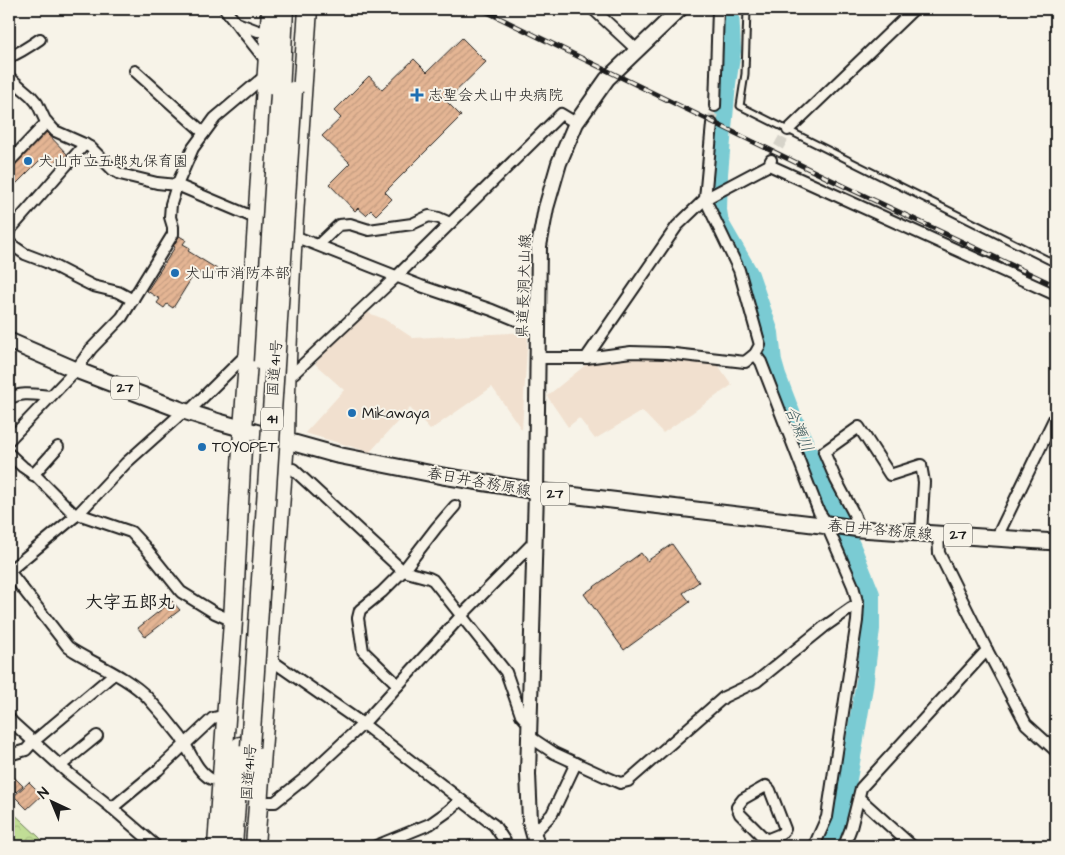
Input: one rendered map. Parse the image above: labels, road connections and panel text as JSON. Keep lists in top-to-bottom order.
{
  "streets": {
    "highway": ["国道41号", "41"],
    "main road": ["県道長洞犬山線", "27", "春日井各務原線"]
  },
  "crossings": [
    ["県道長洞犬山線", "春日井各務原線"],
    ["41", "春日井各務原線"]
  ],
  "districts": ["大字五郎丸"],
  "water": ["合瀬川"],
  "places": {
    "health": ["志聖会犬山中央病院"],
    "other": [
      "犬山市立五郎丸保育園",
      "犬山市消防本部",
      "Mikawaya",
      "TOYOPET"
    ]
  },
  "north": "top left"
}
